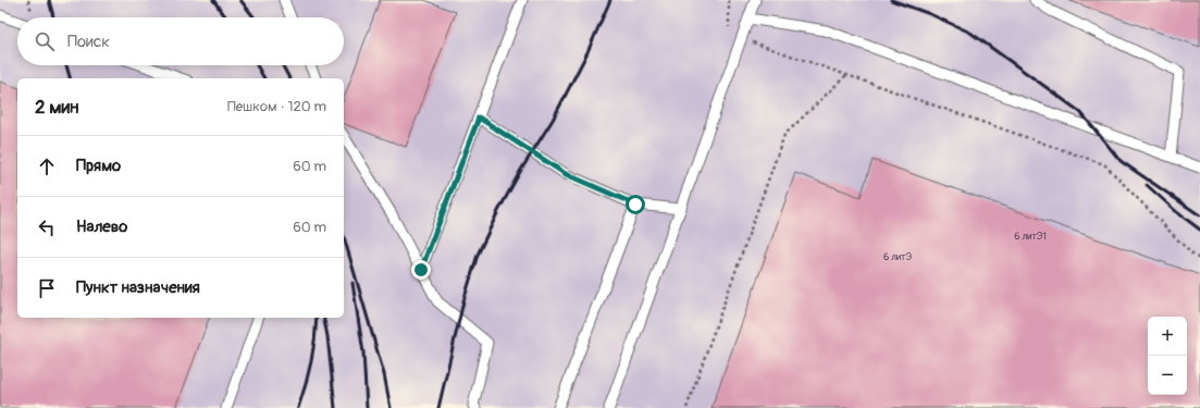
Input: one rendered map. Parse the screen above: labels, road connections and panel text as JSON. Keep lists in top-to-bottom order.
{
  "house_numbers": ["6 литЭ1", "6 литЭ"],
  "page": {
    "search": "Поиск",
    "heading": ["2 мин", "Пешком · 120 m"],
    "list": [
      ["Прямо", "60 m"],
      ["Налево", "60 m"],
      "Пункт назначения"
    ],
    "map_buttons": ["+", "−"]
  }
}
